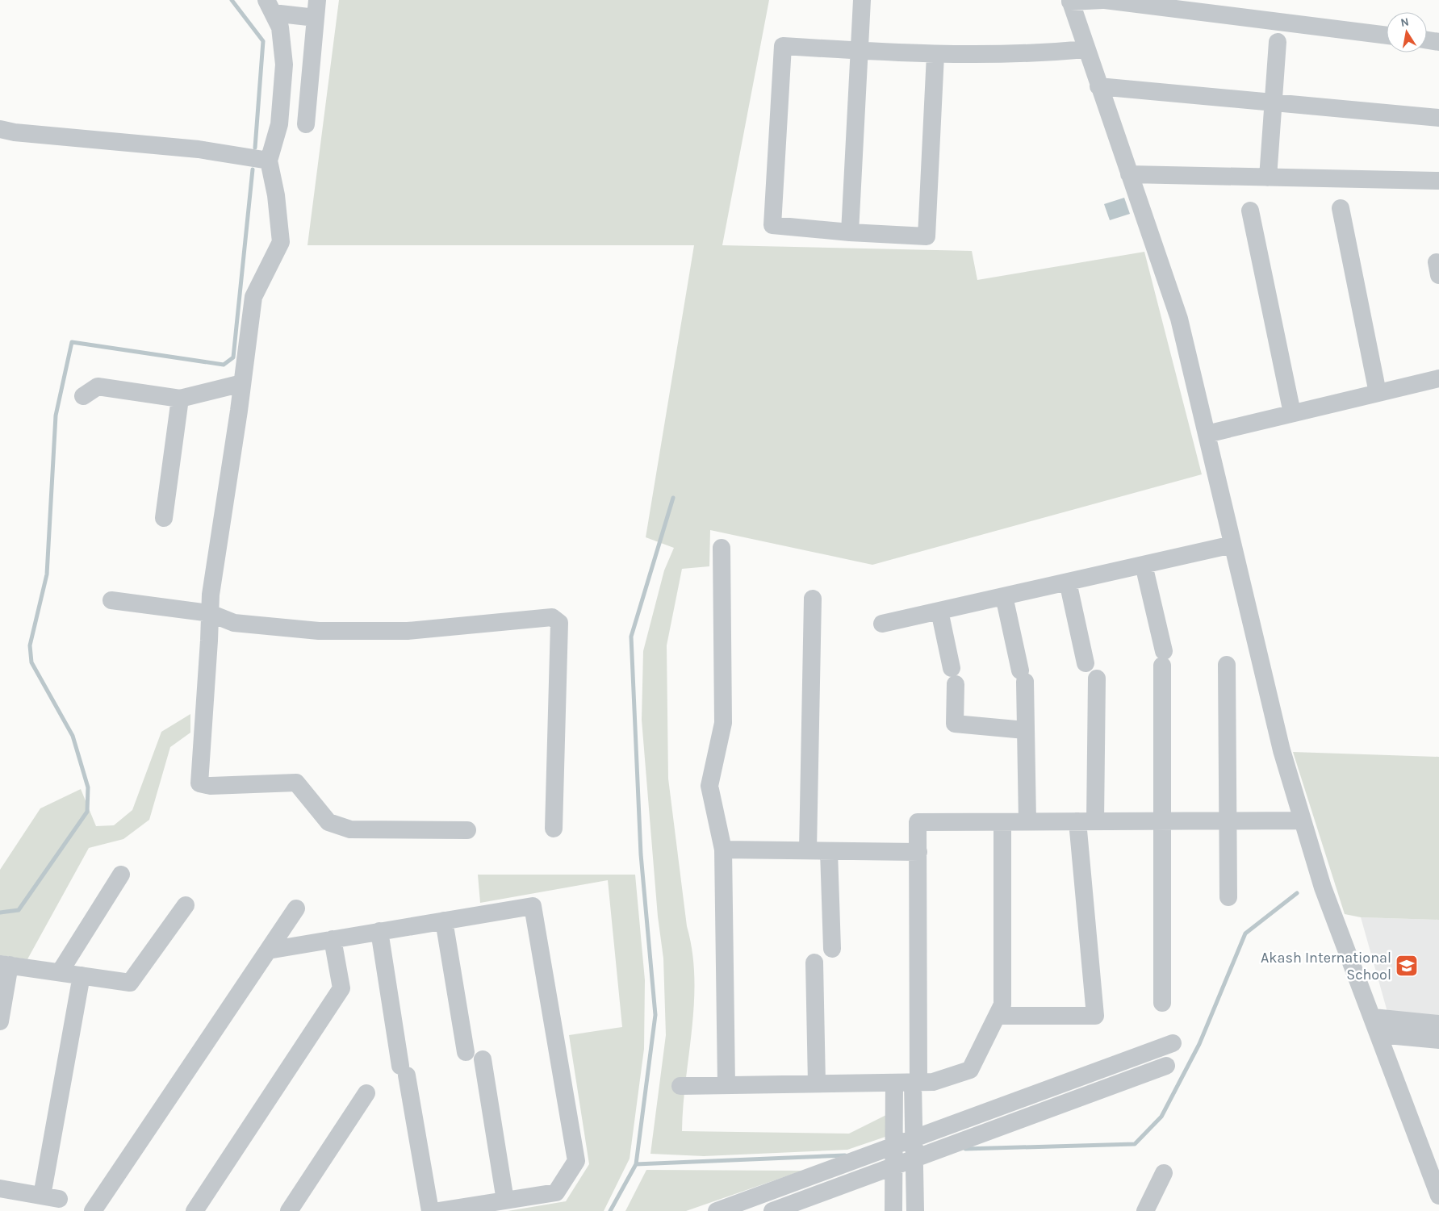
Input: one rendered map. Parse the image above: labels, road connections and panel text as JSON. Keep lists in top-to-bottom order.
{
  "places": {
    "school or university": ["Akash International School"]
  },
  "north": "top"
}
